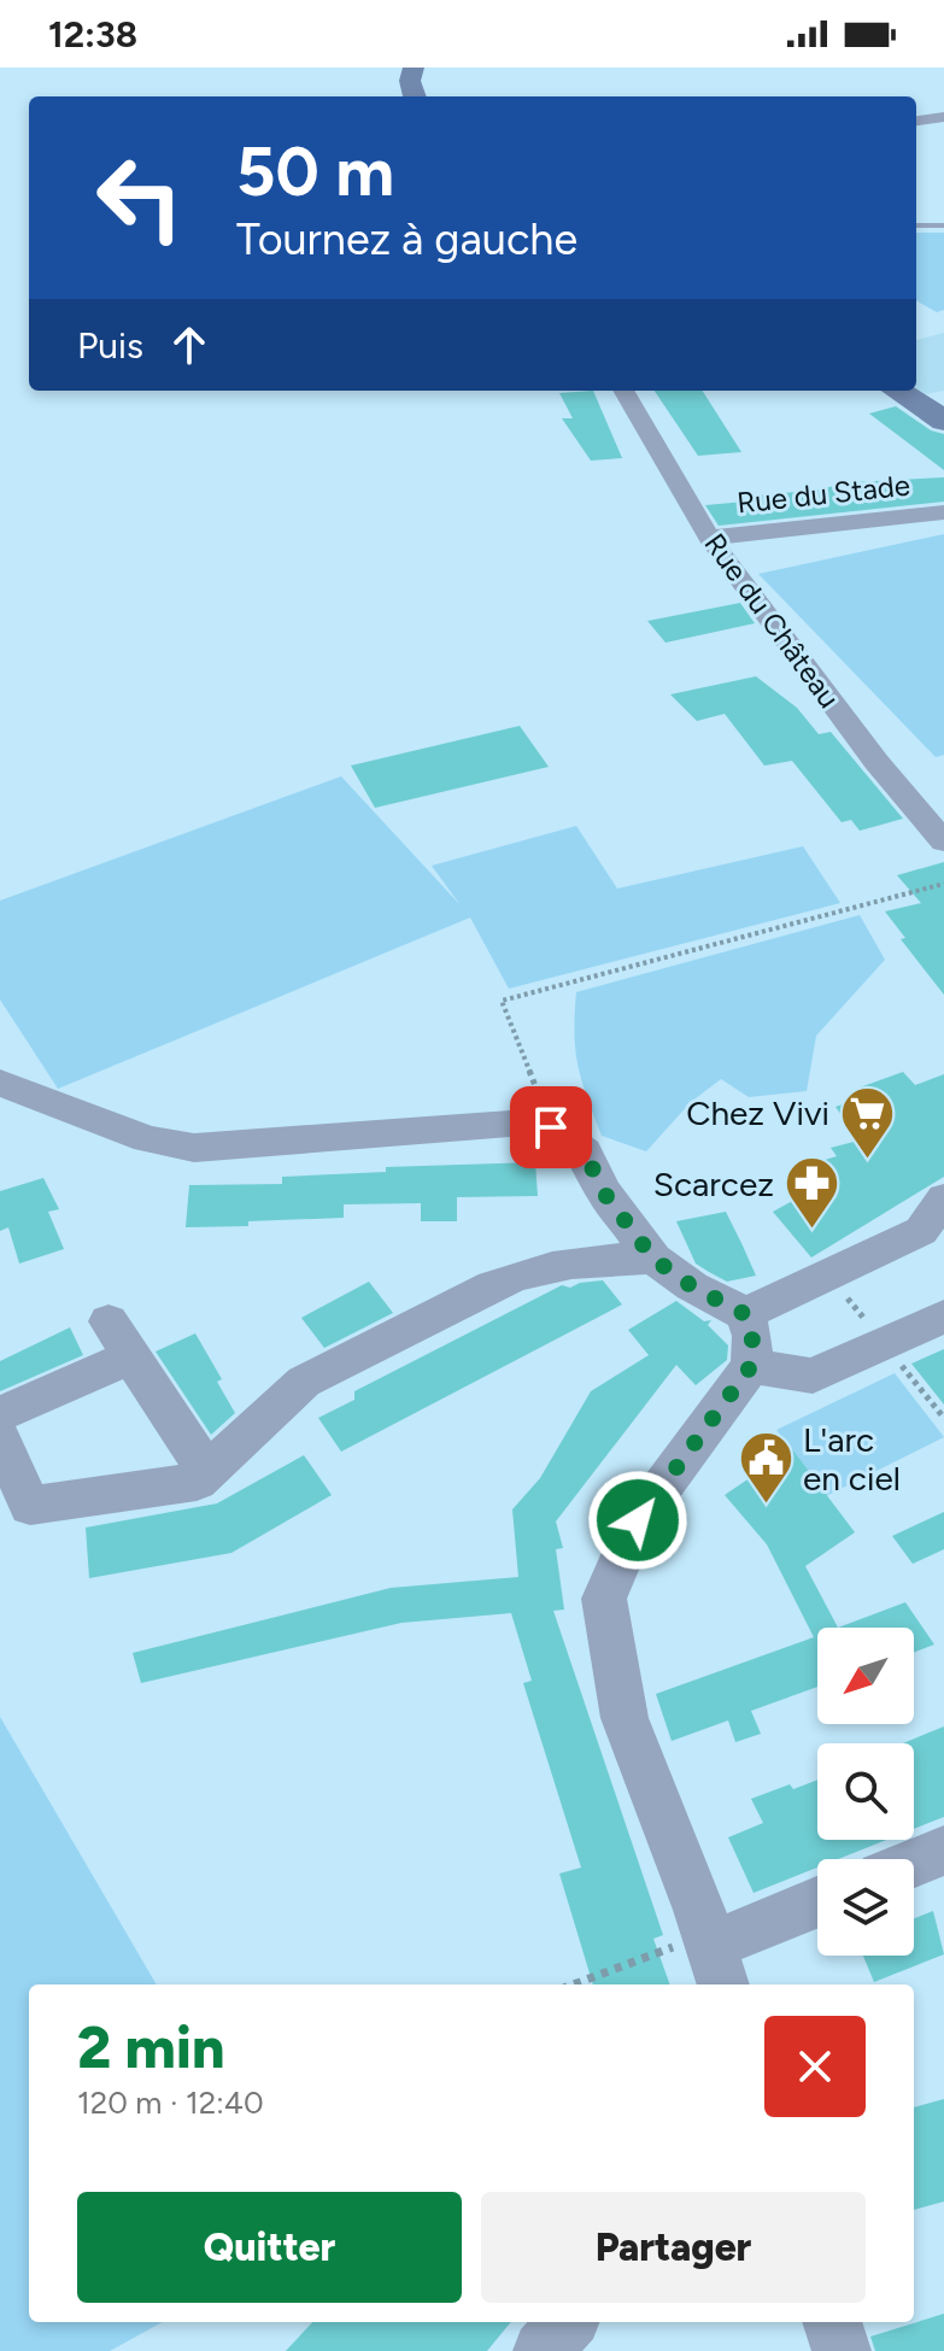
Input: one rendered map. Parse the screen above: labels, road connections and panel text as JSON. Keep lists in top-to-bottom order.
{
  "streets": {
    "street": ["Rue du Stade", "Rue du Château"]
  },
  "crossings": [
    ["Rue du Stade", "Rue du Château"]
  ],
  "places": {
    "supermarket": ["Chez Vivi"],
    "pharmacy": ["Scarcez"],
    "public building": ["L'arc en ciel"]
  },
  "north": "bottom left",
  "page": {
    "status": "12:38",
    "turn": ["50 m", "Tournez à gauche"],
    "then": "Puis",
    "heading": ["2 min", "120 m · 12:40"],
    "buttons": ["Quitter", "Partager"]
  }
}
